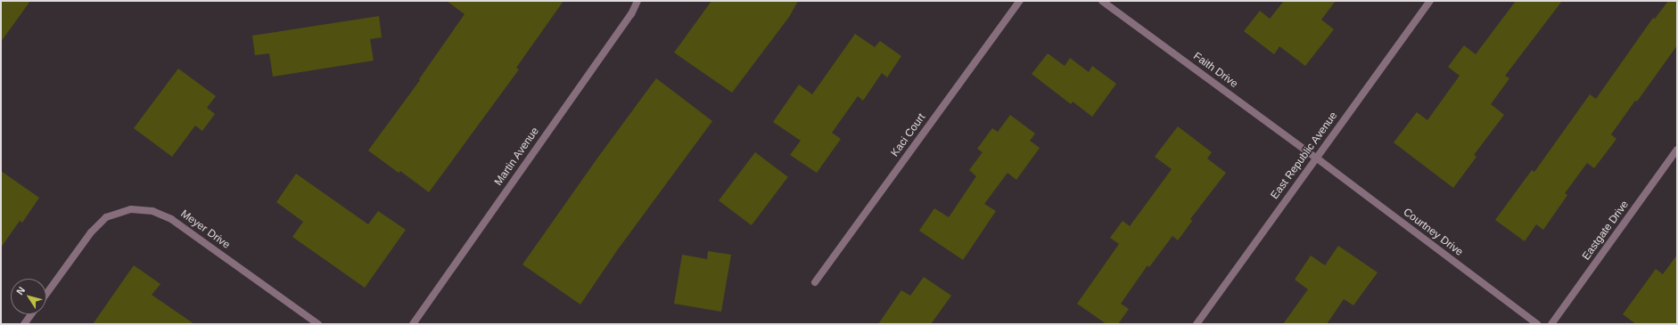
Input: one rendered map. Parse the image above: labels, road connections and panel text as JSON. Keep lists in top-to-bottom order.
{
  "streets": {
    "street": [
      "Faith Drive",
      "Kaci Court",
      "East Republic Avenue",
      "Martin Avenue",
      "Meyer Drive",
      "Eastgate Drive",
      "Courtney Drive"
    ]
  },
  "crossings": [
    ["Faith Drive", "East Republic Avenue"],
    ["Faith Drive", "Courtney Drive"],
    ["East Republic Avenue", "Courtney Drive"]
  ],
  "north": "top left"
}
